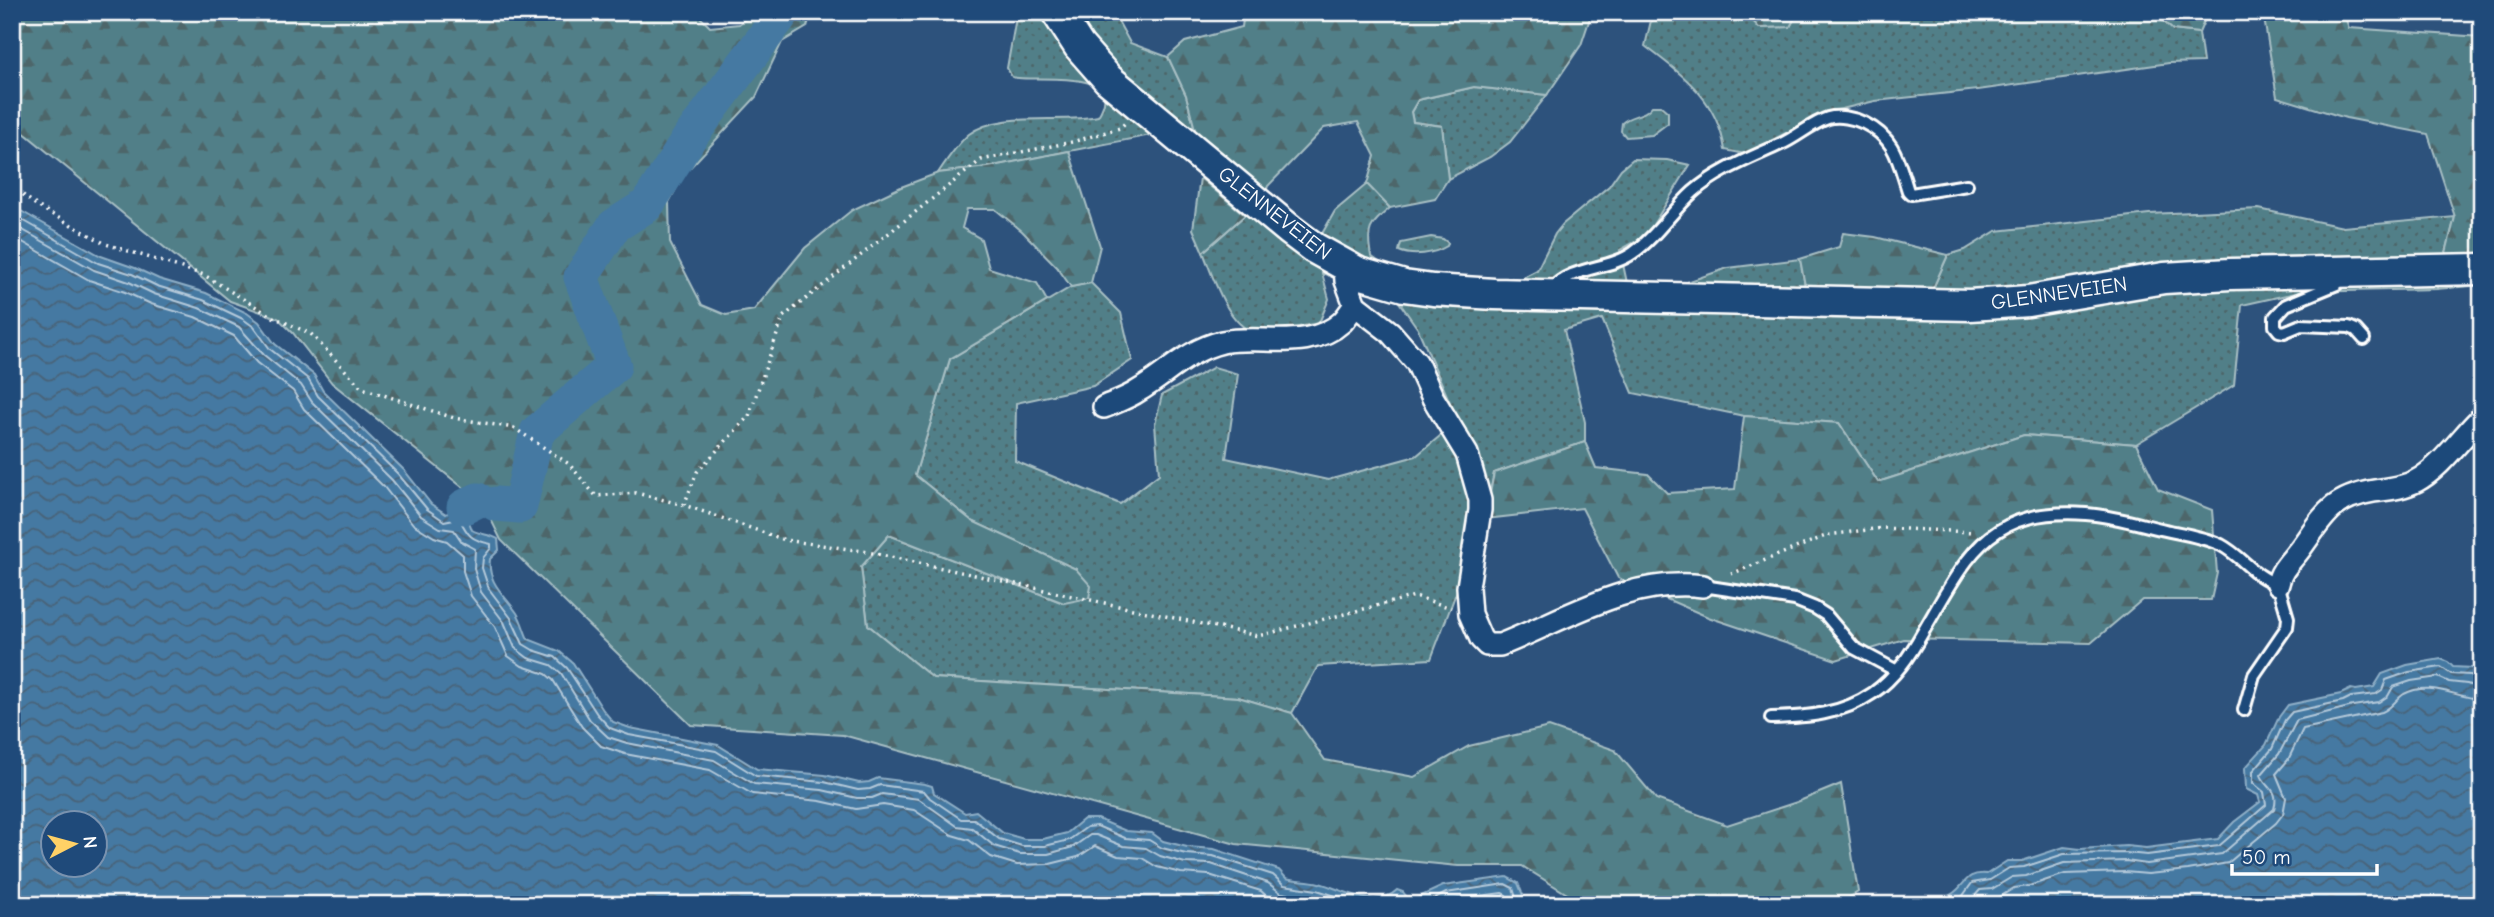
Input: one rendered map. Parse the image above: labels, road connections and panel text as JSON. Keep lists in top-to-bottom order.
{
  "streets": {
    "main road": ["GLENNEVEIEN"]
  },
  "scale_bar": "50 m",
  "north": "right"
}
